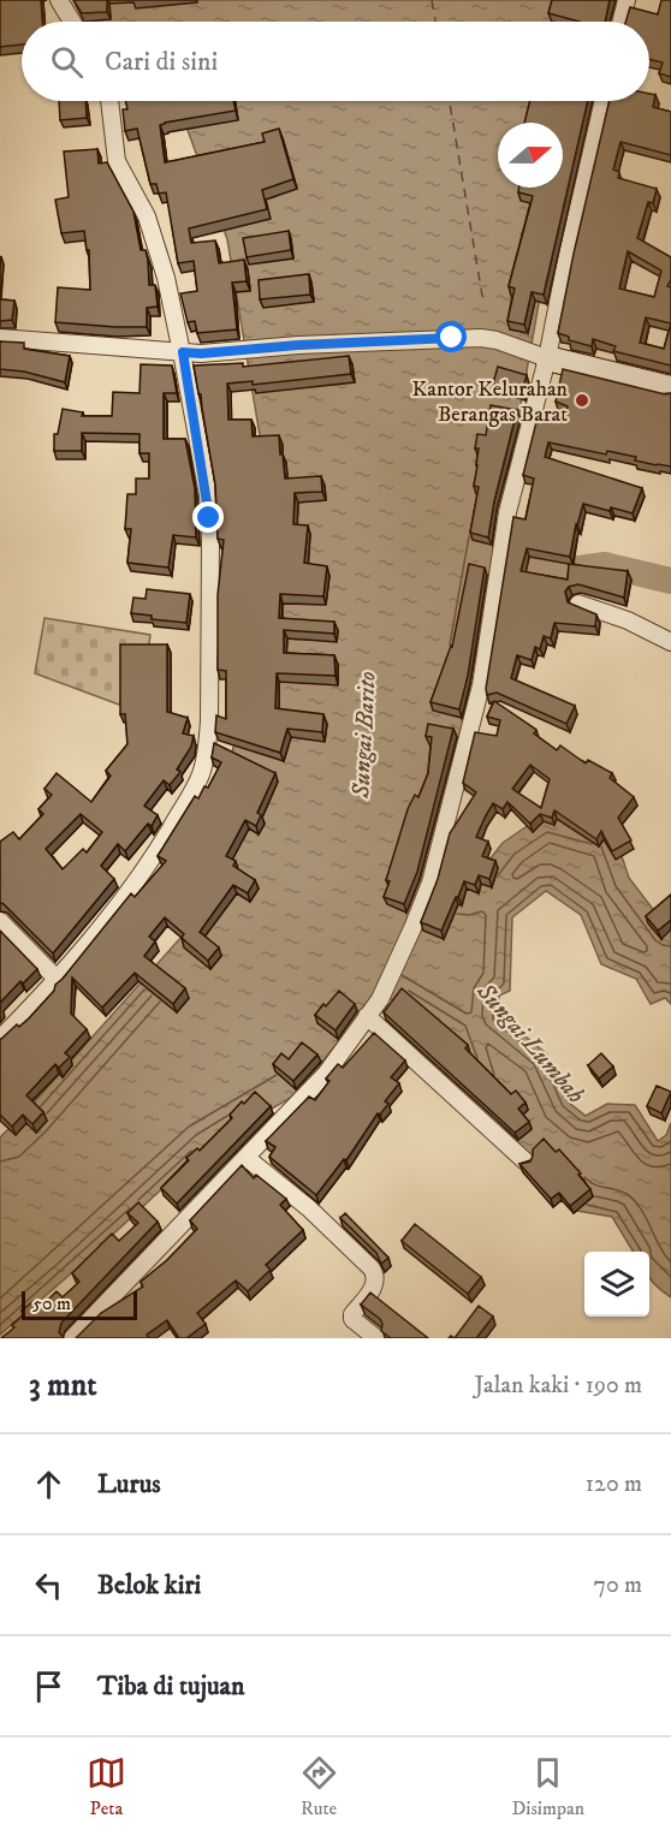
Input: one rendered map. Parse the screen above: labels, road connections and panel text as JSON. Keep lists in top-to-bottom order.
{
  "water": ["Sungai Barito", "Sungai Lumbah"],
  "places": ["Kantor Kelurahan Berangas Barat"],
  "scale_bar": "50 m",
  "north": "right",
  "page": {
    "search": "Cari di sini",
    "scale": "50 m",
    "heading": ["3 mnt", "Jalan kaki · 190 m"],
    "list": [
      ["Lurus", "120 m"],
      ["Belok kiri", "70 m"],
      "Tiba di tujuan"
    ],
    "nav": ["Peta", "Rute", "Disimpan"]
  }
}
